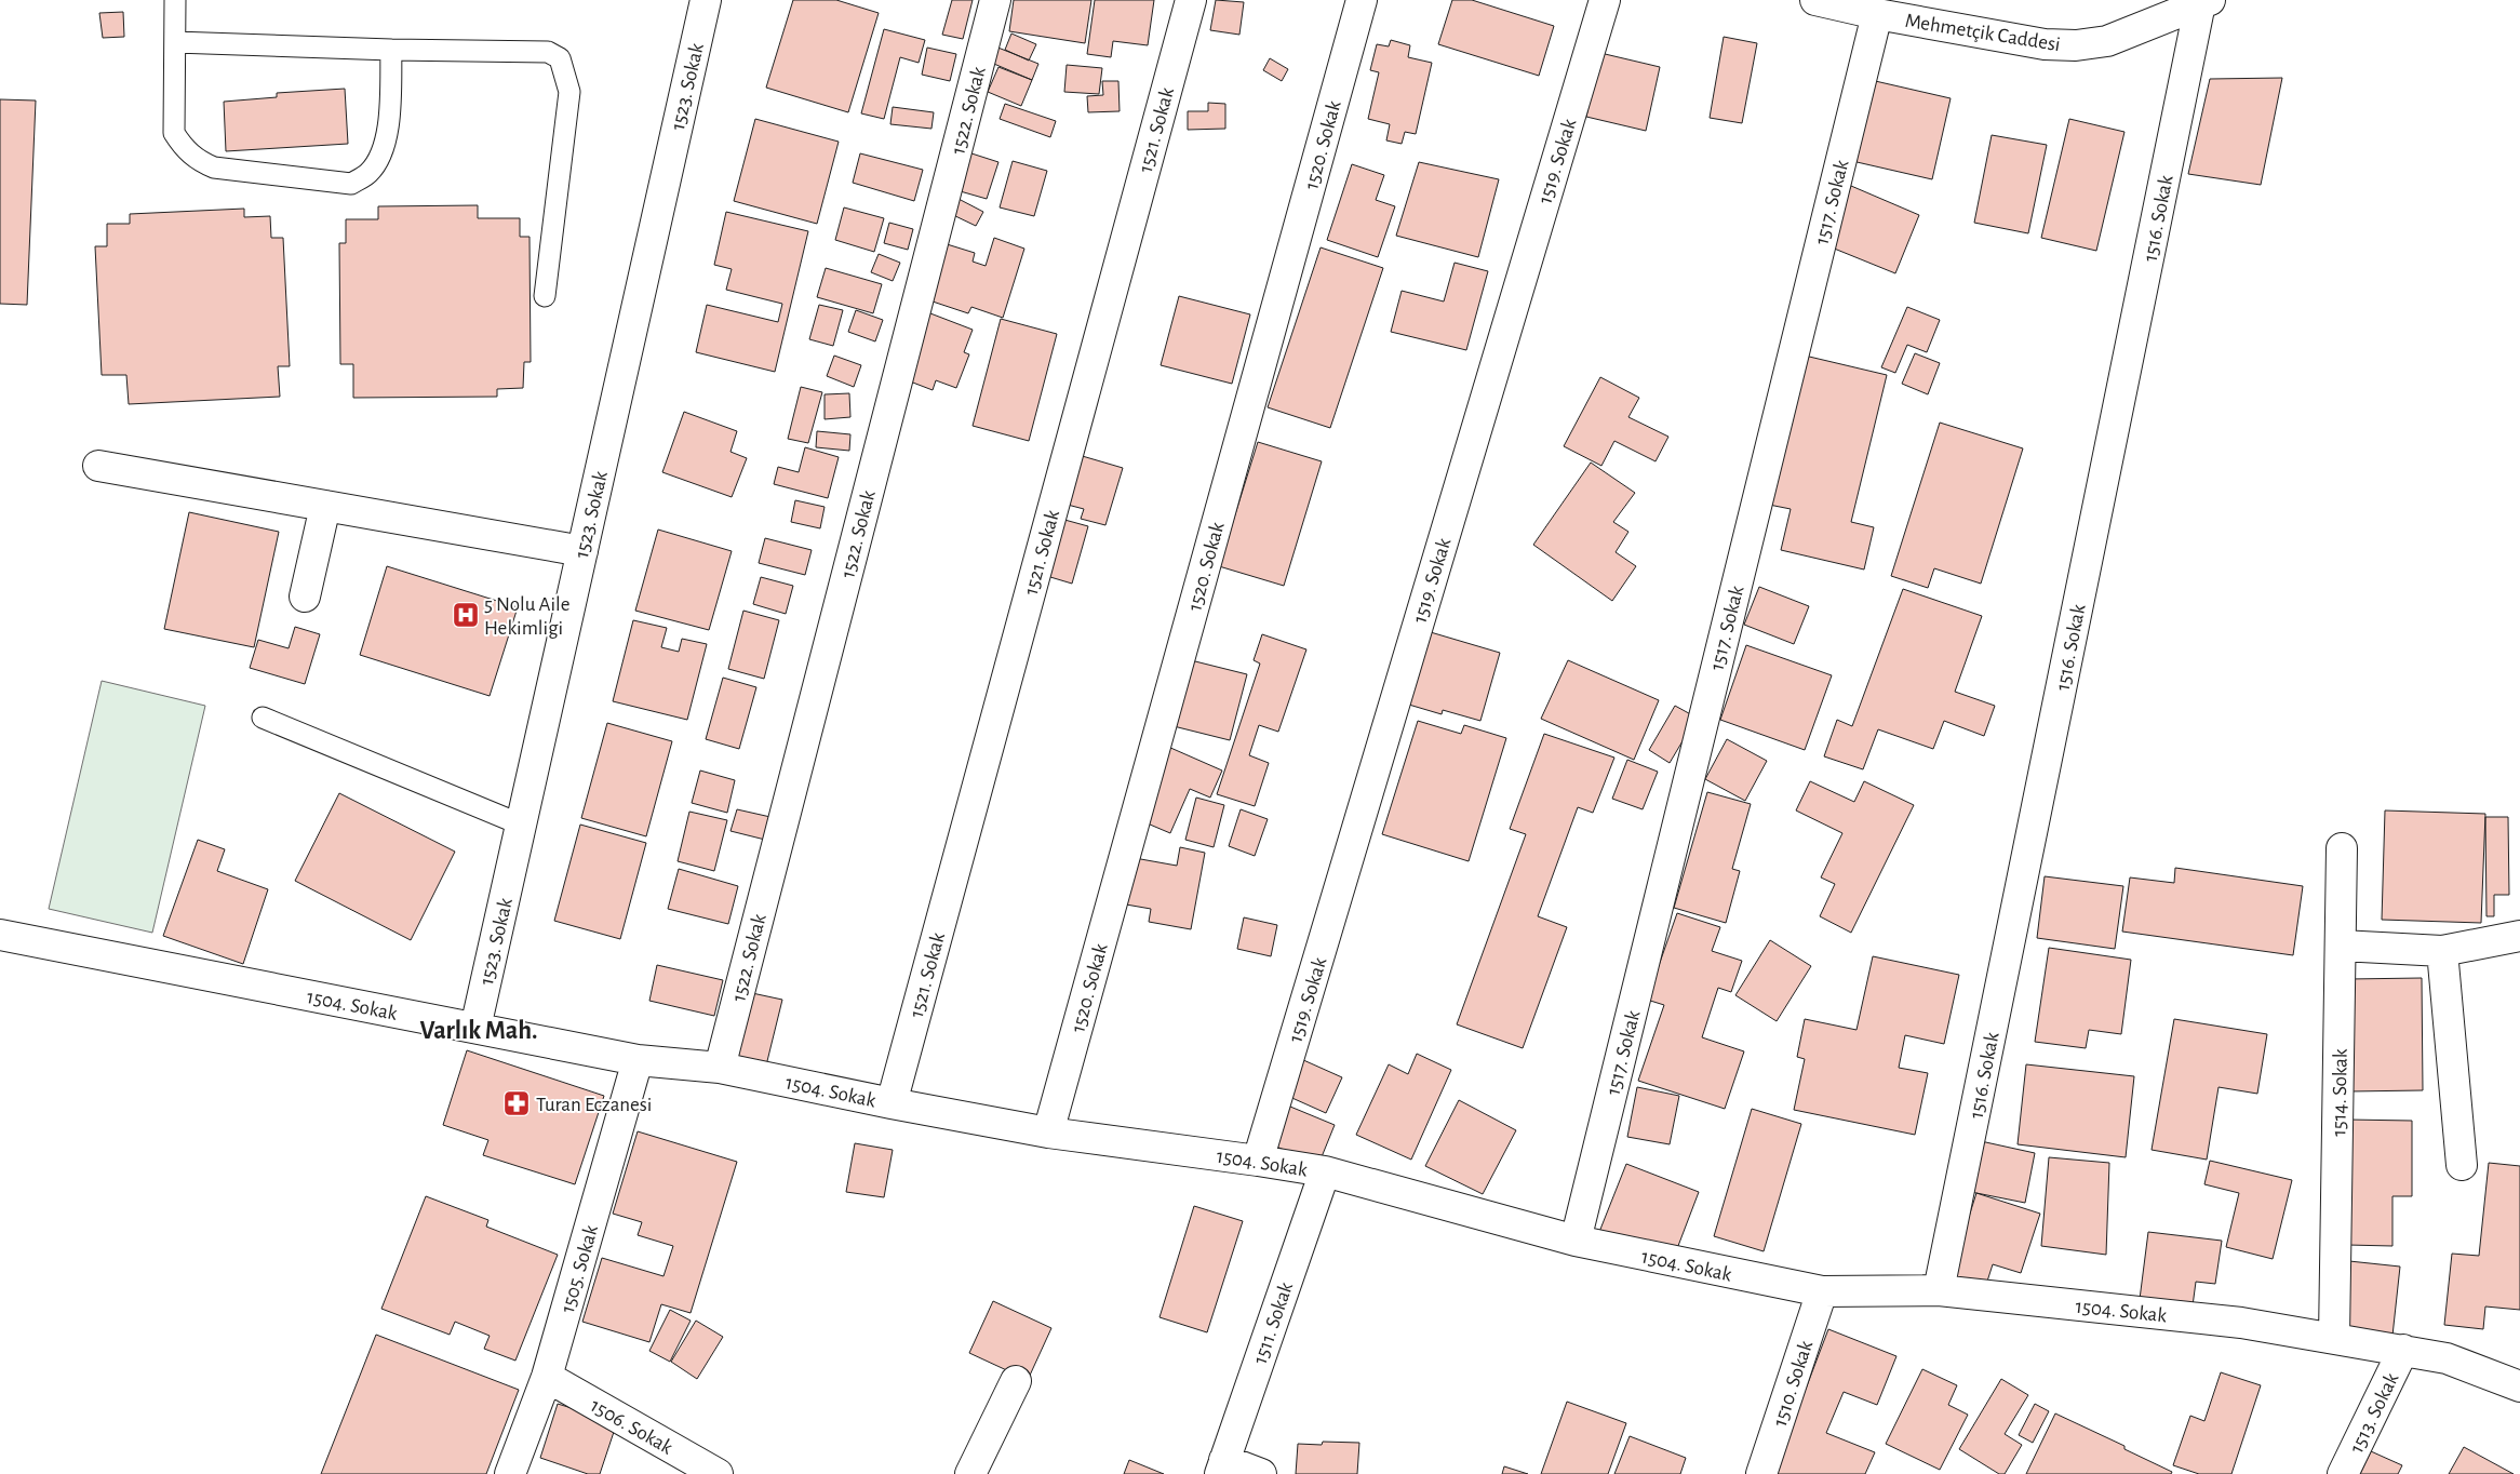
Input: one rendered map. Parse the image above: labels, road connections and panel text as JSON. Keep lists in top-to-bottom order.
{
  "streets": {
    "street": [
      "Mehmetçik Caddesi",
      "1523. Sokak",
      "1522. Sokak",
      "1521. Sokak",
      "1520. Sokak",
      "1519. Sokak",
      "1517. Sokak",
      "1516. Sokak",
      "1504. Sokak",
      "1514. Sokak",
      "1505. Sokak",
      "1511. Sokak",
      "1510. Sokak",
      "1513. Sokak",
      "1506. Sokak"
    ]
  },
  "crossings": [
    ["Mehmetçik Caddesi", "1517. Sokak"],
    ["Mehmetçik Caddesi", "1516. Sokak"],
    ["1523. Sokak", "1504. Sokak"],
    ["1522. Sokak", "1504. Sokak"],
    ["1521. Sokak", "1504. Sokak"],
    ["1520. Sokak", "1504. Sokak"],
    ["1519. Sokak", "1504. Sokak"],
    ["1517. Sokak", "1504. Sokak"],
    ["1516. Sokak", "1504. Sokak"],
    ["1504. Sokak", "1514. Sokak"],
    ["1504. Sokak", "1505. Sokak"],
    ["1504. Sokak", "1511. Sokak"],
    ["1504. Sokak", "1510. Sokak"],
    ["1504. Sokak", "1513. Sokak"],
    ["1505. Sokak", "1506. Sokak"]
  ],
  "districts": ["Varlık Mah."],
  "places": {
    "hospital": ["5 Nolu Aile Hekimligi"],
    "pharmacy": ["Turan Eczanesi"]
  }
}
